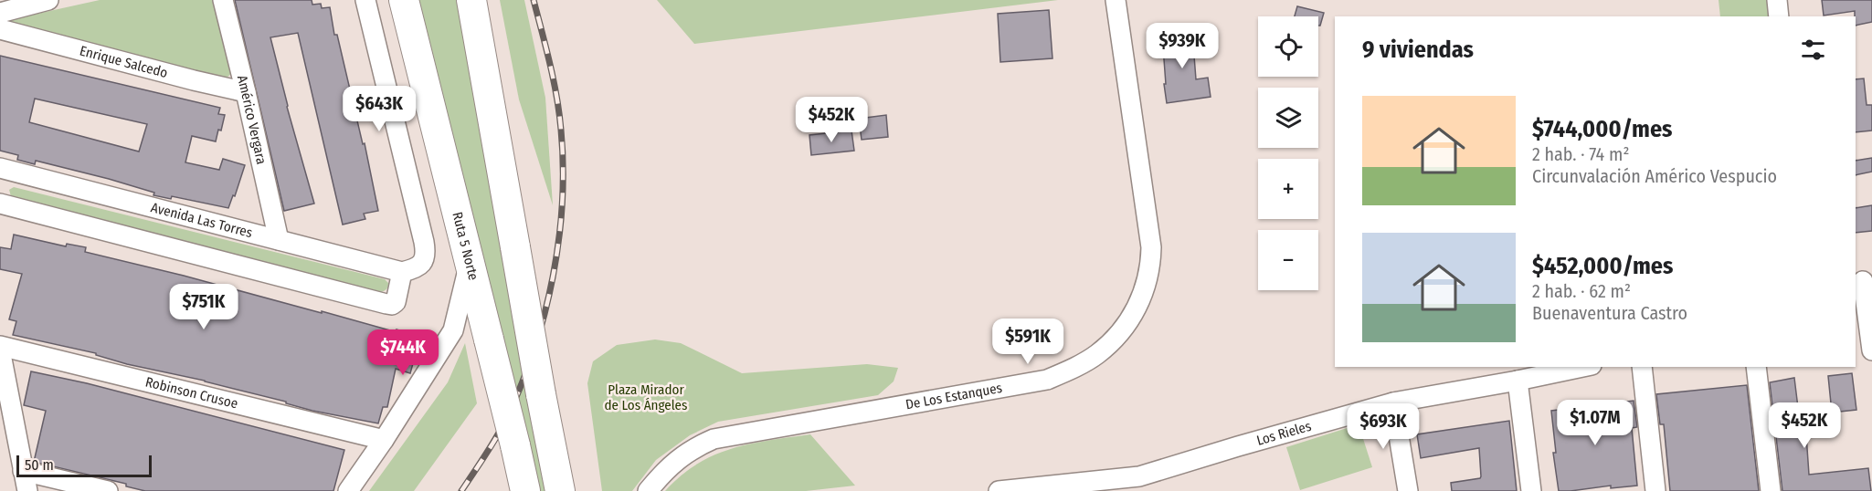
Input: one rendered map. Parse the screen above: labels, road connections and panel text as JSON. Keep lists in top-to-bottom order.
{
  "streets": {
    "highway": ["Ruta 5 Norte"],
    "street": [
      "Enrique Salcedo",
      "Américo Vergara",
      "Avenida Las Torres",
      "Robinson Crusoe",
      "De Los Estanques",
      "Los Rieles"
    ]
  },
  "crossings": [
    ["Enrique Salcedo", "Américo Vergara"],
    ["Américo Vergara", "Avenida Las Torres"]
  ],
  "parks": ["Plaza Mirador de Los Ángeles"],
  "scale_bar": "50 m",
  "page": {
    "map_buttons": ["+", "−"],
    "heading": "9 viviendas",
    "price": [
      "$939K",
      "$643K",
      "$452K",
      "$751K",
      "$591K",
      "$744K",
      "$1.07M",
      "$452K",
      "$693K"
    ],
    "list": [
      {
        "name": "$744,000/mes",
        "note": "2 hab. · 74 m² · Circunvalación Américo Vespucio"
      },
      {
        "name": "$452,000/mes",
        "note": "2 hab. · 62 m² · Buenaventura Castro"
      }
    ],
    "scale": "50 m"
  }
}
